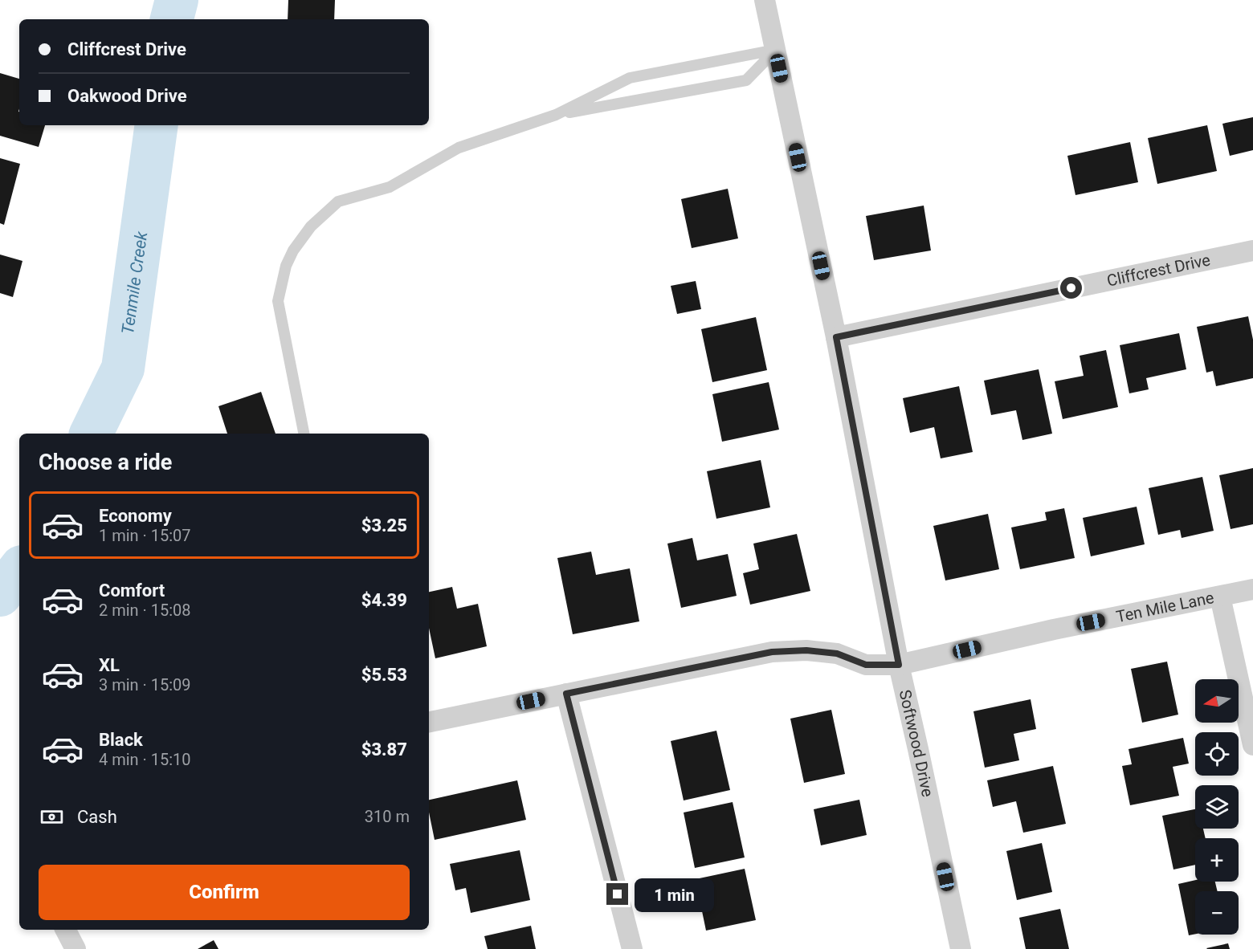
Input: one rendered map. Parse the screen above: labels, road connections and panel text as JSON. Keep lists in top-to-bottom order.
{
  "streets": {
    "street": ["Cliffcrest Drive", "Ten Mile Lane", "Softwood Drive"]
  },
  "crossings": [
    ["Cliffcrest Drive", "Softwood Drive"],
    ["Ten Mile Lane", "Softwood Drive"]
  ],
  "water": ["Tenmile Creek"],
  "north": "left",
  "page": {
    "banner": ["Cliffcrest Drive", "Oakwood Drive"],
    "heading": "Choose a ride",
    "list": [
      {
        "name": "Economy",
        "note": "1 min · 15:07",
        "value": "$3.25"
      },
      {
        "name": "Comfort",
        "note": "2 min · 15:08",
        "value": "$4.39"
      },
      {
        "name": "XL",
        "note": "3 min · 15:09",
        "value": "$5.53"
      },
      {
        "name": "Black",
        "note": "4 min · 15:10",
        "value": "$3.87"
      }
    ],
    "map_buttons": ["+", "−"],
    "pay": ["Cash", "310 m"],
    "buttons": "Confirm",
    "bubble": "1 min"
  }
}
